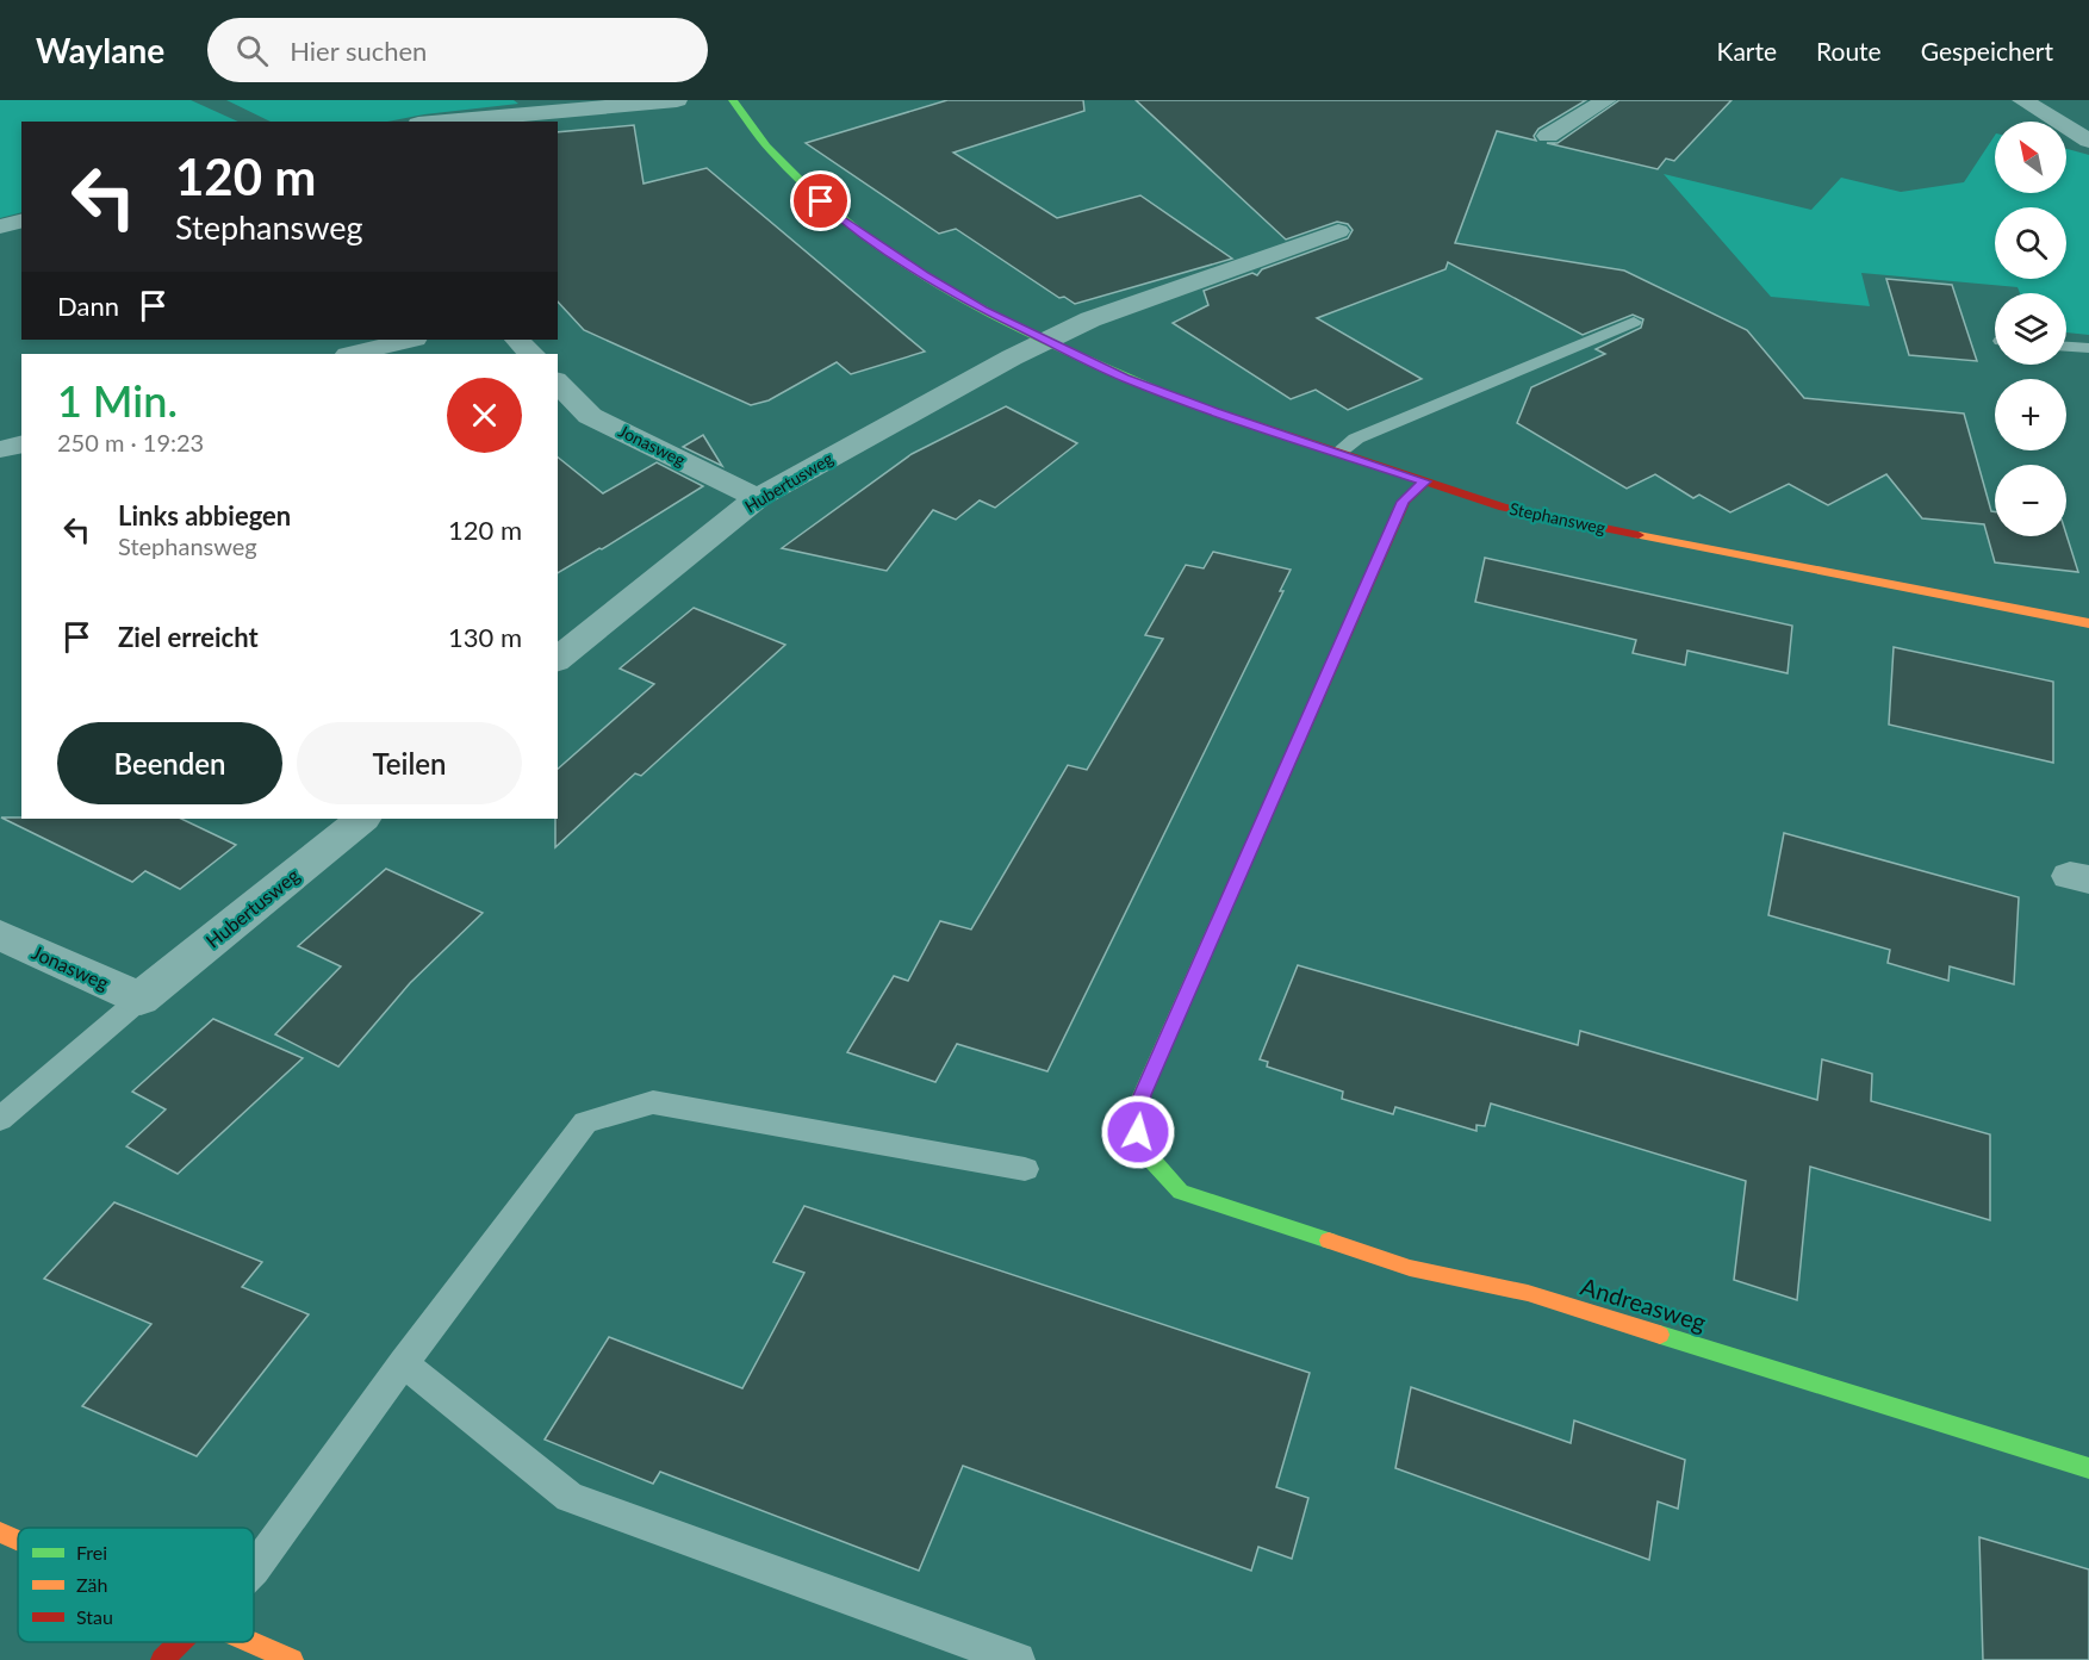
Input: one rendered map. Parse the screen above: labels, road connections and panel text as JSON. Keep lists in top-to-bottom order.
{
  "streets": {
    "street": [
      "Jonasweg",
      "Hubertusweg",
      "Stephansweg",
      "Andreasweg"
    ]
  },
  "crossings": [
    ["Jonasweg", "Hubertusweg"],
    ["Hubertusweg", "Stephansweg"],
    ["Stephansweg", "Andreasweg"]
  ],
  "legend": ["Frei", "Zäh", "Stau"],
  "north": "top left",
  "page": {
    "header": "Waylane",
    "search": "Hier suchen",
    "nav": ["Karte", "Route", "Gespeichert"],
    "map_buttons": ["+", "−"],
    "turn": ["120 m", "Stephansweg"],
    "then": "Dann",
    "heading": ["1 Min.", "250 m · 19:23"],
    "list": [
      {
        "name": "Links abbiegen",
        "note": "Stephansweg",
        "value": "120 m"
      },
      {
        "name": "Ziel erreicht",
        "value": "130 m"
      }
    ],
    "buttons": ["Beenden", "Teilen"]
  }
}
